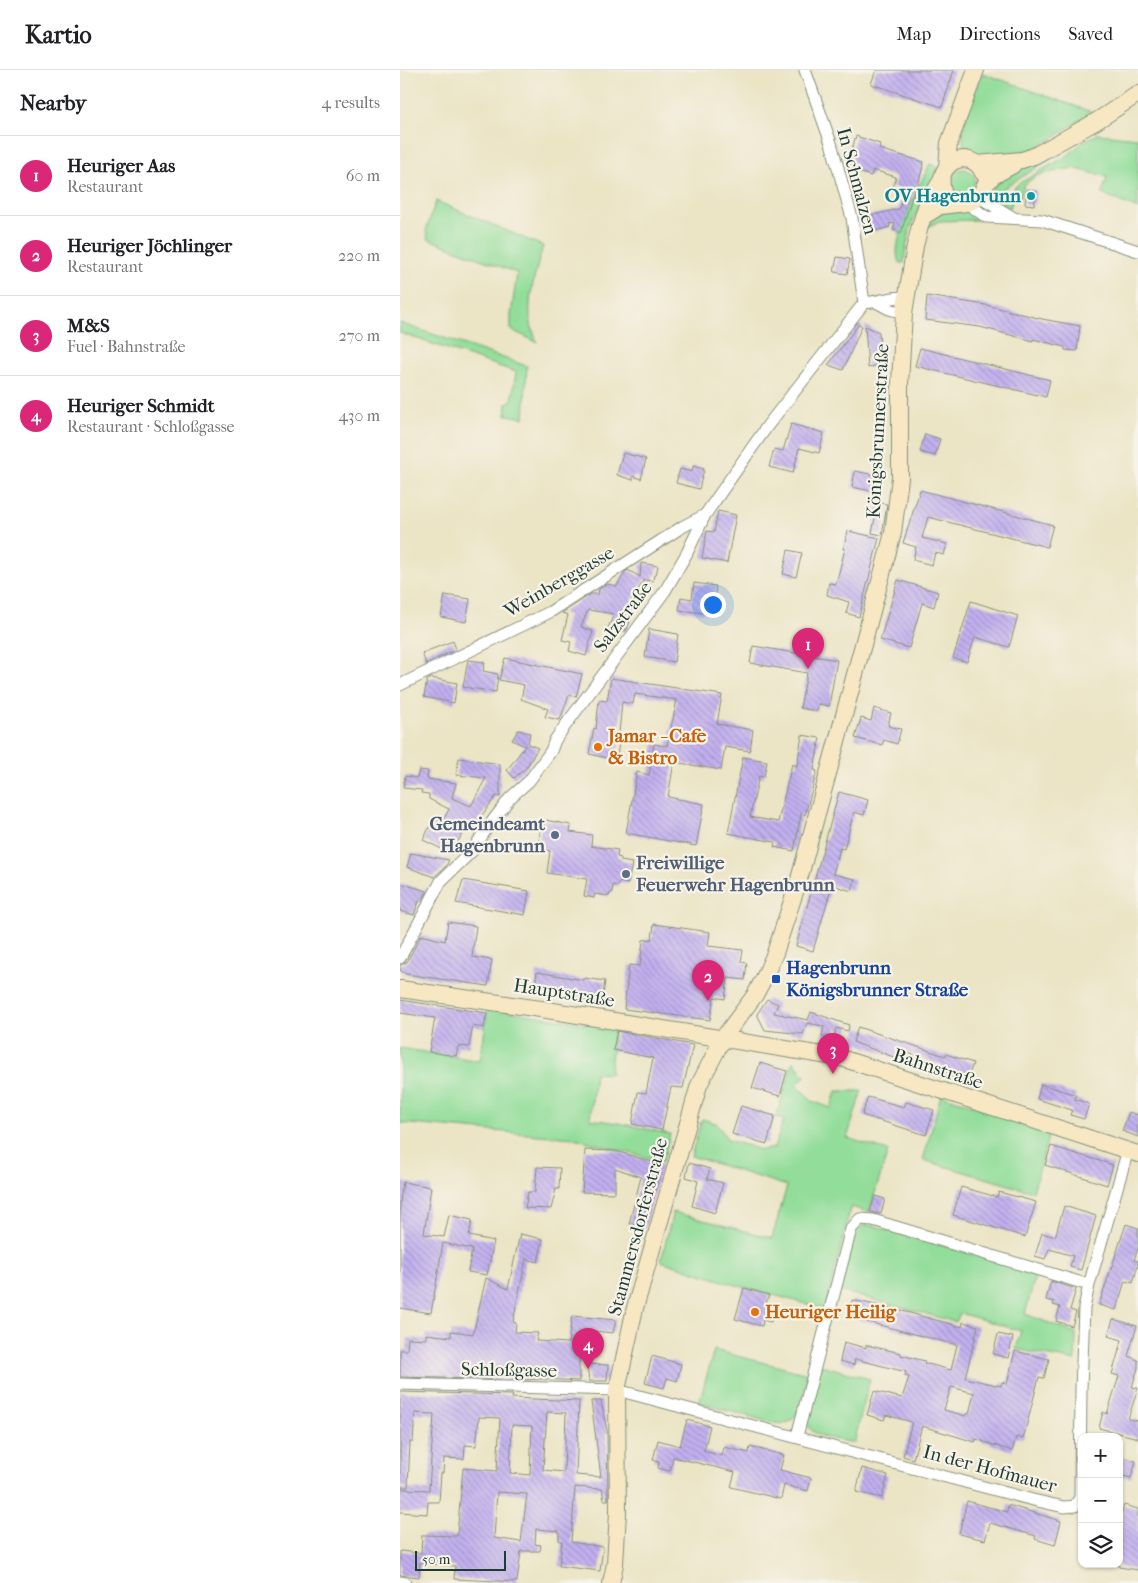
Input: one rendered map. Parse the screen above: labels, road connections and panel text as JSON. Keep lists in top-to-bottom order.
{
  "streets": {
    "street": [
      "In Schmalzen",
      "Königsbrunnerstraße",
      "Weinberggasse",
      "Salzstraße",
      "Hauptstraße",
      "Bahnstraße",
      "Stammersdorferstraße",
      "Schloßgasse",
      "In der Hofmauer"
    ]
  },
  "crossings": [
    ["In Schmalzen", "Salzstraße"],
    ["Königsbrunnerstraße", "Hauptstraße"],
    ["Königsbrunnerstraße", "Bahnstraße"],
    ["Königsbrunnerstraße", "Stammersdorferstraße"],
    ["Weinberggasse", "Salzstraße"],
    ["Hauptstraße", "Bahnstraße"],
    ["Hauptstraße", "Stammersdorferstraße"],
    ["Bahnstraße", "Stammersdorferstraße"],
    ["Bahnstraße", "In der Hofmauer"],
    ["Stammersdorferstraße", "Schloßgasse"],
    ["Stammersdorferstraße", "In der Hofmauer"],
    ["Schloßgasse", "In der Hofmauer"]
  ],
  "places": {
    "other": [
      "OV Hagenbrunn",
      "Jamar - Cafe & Bistro",
      "Gemeindeamt Hagenbrunn",
      "Freiwillige Feuerwehr Hagenbrunn",
      "Heuriger Heilig"
    ],
    "transit": ["Hagenbrunn Königsbrunner Straße"]
  },
  "scale_bar": "50 m",
  "page": {
    "header": "Kartio",
    "nav": ["Map", "Directions", "Saved"],
    "heading": ["Nearby", "4 results"],
    "list": [
      {
        "mark": "1",
        "name": "Heuriger Aas",
        "note": "Restaurant",
        "value": "60 m"
      },
      {
        "mark": "2",
        "name": "Heuriger Jöchlinger",
        "note": "Restaurant",
        "value": "220 m"
      },
      {
        "mark": "3",
        "name": "M&S",
        "note": "Fuel · Bahnstraße",
        "value": "270 m"
      },
      {
        "mark": "4",
        "name": "Heuriger Schmidt",
        "note": "Restaurant · Schloßgasse",
        "value": "430 m"
      }
    ],
    "pins": [
      "1",
      "2",
      "3",
      "4"
    ],
    "map_buttons": ["+", "−"],
    "scale": "50 m"
  }
}
